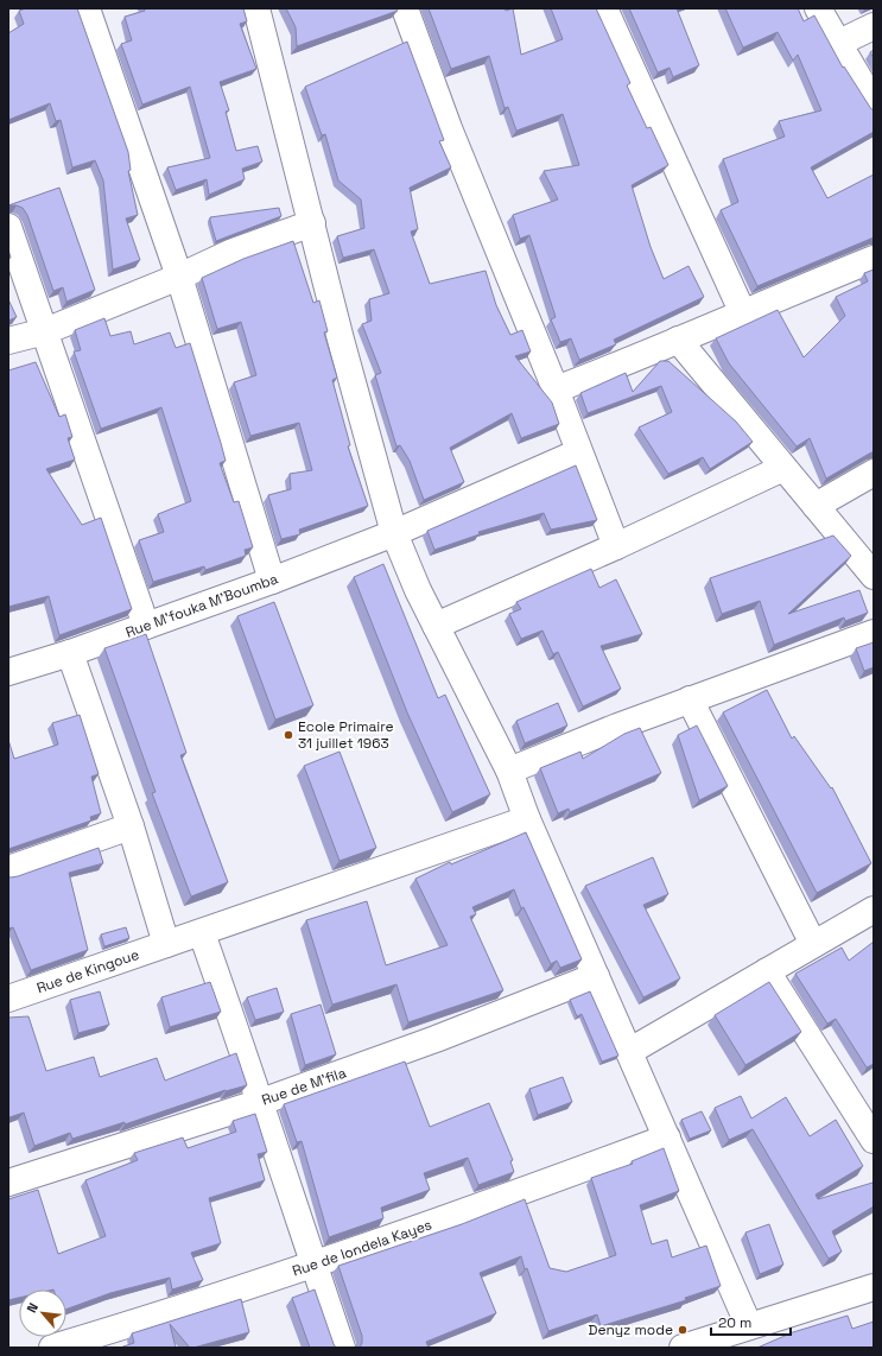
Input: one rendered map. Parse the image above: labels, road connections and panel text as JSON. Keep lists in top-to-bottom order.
{
  "streets": {
    "street": [
      "Rue M'fouka M'Boumba",
      "Rue de Kingoue",
      "Rue de M'fila",
      "Rue de londela Kayes"
    ]
  },
  "places": ["Ecole Primaire 31 juillet 1963", "Denyz mode"],
  "scale_bar": "20 m",
  "north": "top left"
}
